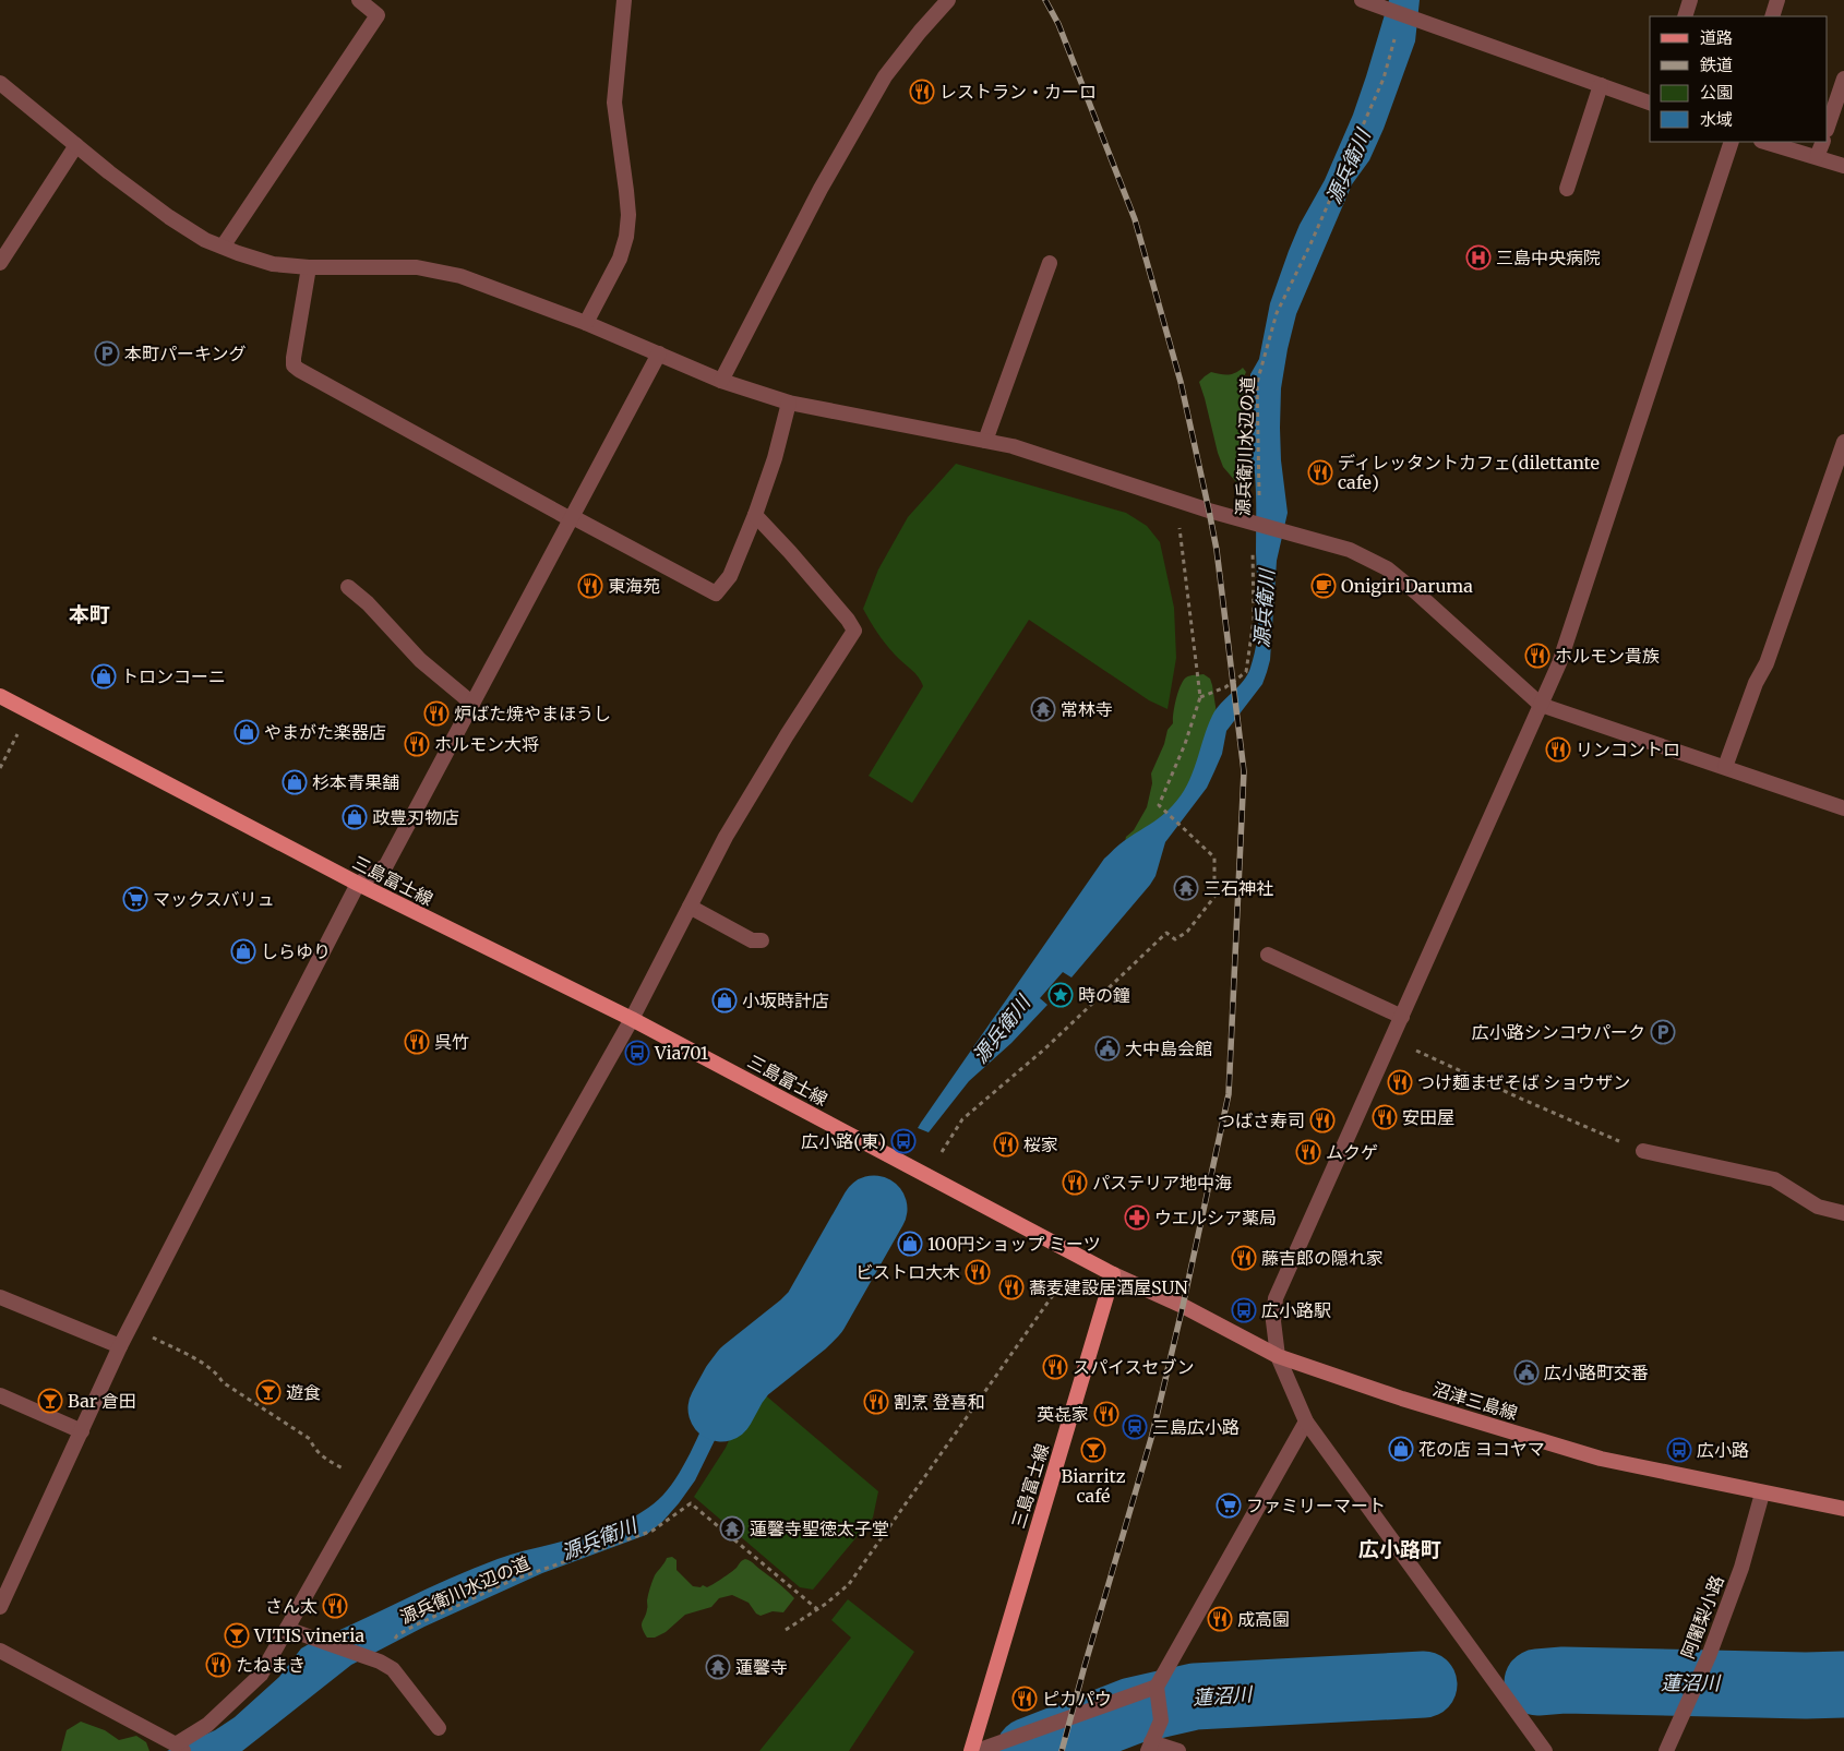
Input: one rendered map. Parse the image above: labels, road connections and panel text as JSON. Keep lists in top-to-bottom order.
{
  "streets": {
    "main road": ["三島富士線", "沼津三島線"],
    "street": ["阿闍梨小路"],
    "path": ["源兵衛川水辺の道"]
  },
  "crossings": [
    ["三島富士線", "沼津三島線"],
    ["沼津三島線", "阿闍梨小路"]
  ],
  "districts": ["本町", "広小路町"],
  "water": ["源兵衛川", "蓮沼川"],
  "places": {
    "restaurant": [
      "レストラン・カーロ",
      "ディレッタントカフェ(dilettante cafe)",
      "東海苑",
      "ホルモン貴族",
      "炉ばた焼やまほうし",
      "ホルモン大将",
      "リンコントロ",
      "呉竹",
      "つけ麺まぜそば ショウザン",
      "安田屋",
      "つばさ寿司",
      "桜家",
      "ムクゲ",
      "パステリア地中海",
      "藤吉郎の隠れ家",
      "ビストロ大木",
      "蕎麦建設居酒屋SUN",
      "スパイスセブン",
      "割烹 登喜和",
      "英㐂家",
      "さん太",
      "成高園",
      "たねまき",
      "ピカパウ"
    ],
    "hospital": ["三島中央病院"],
    "parking": ["本町パーキング", "広小路シンコウパーク"],
    "cafe": ["Onigiri Daruma"],
    "shop": [
      "トロンコーニ",
      "やまがた楽器店",
      "杉本青果舗",
      "政豊刃物店",
      "しらゆり",
      "小坂時計店",
      "100円ショップ ミーツ",
      "花の店 ヨコヤマ"
    ],
    "temple": [
      "常林寺",
      "三石神社",
      "蓮馨寺聖徳太子堂",
      "蓮馨寺"
    ],
    "supermarket": ["マックスバリュ", "ファミリーマート"],
    "place": ["時の鐘"],
    "public building": ["大中島会館", "広小路町交番"],
    "bus stop": [
      "Via701",
      "広小路(東)",
      "広小路駅",
      "広小路"
    ],
    "pharmacy": ["ウエルシア薬局"],
    "bar": [
      "遊食",
      "Bar 倉田",
      "Biarritz café",
      "VITIS vineria"
    ],
    "station": ["三島広小路"]
  },
  "legend": [
    "道路",
    "鉄道",
    "公園",
    "水域"
  ]
}
